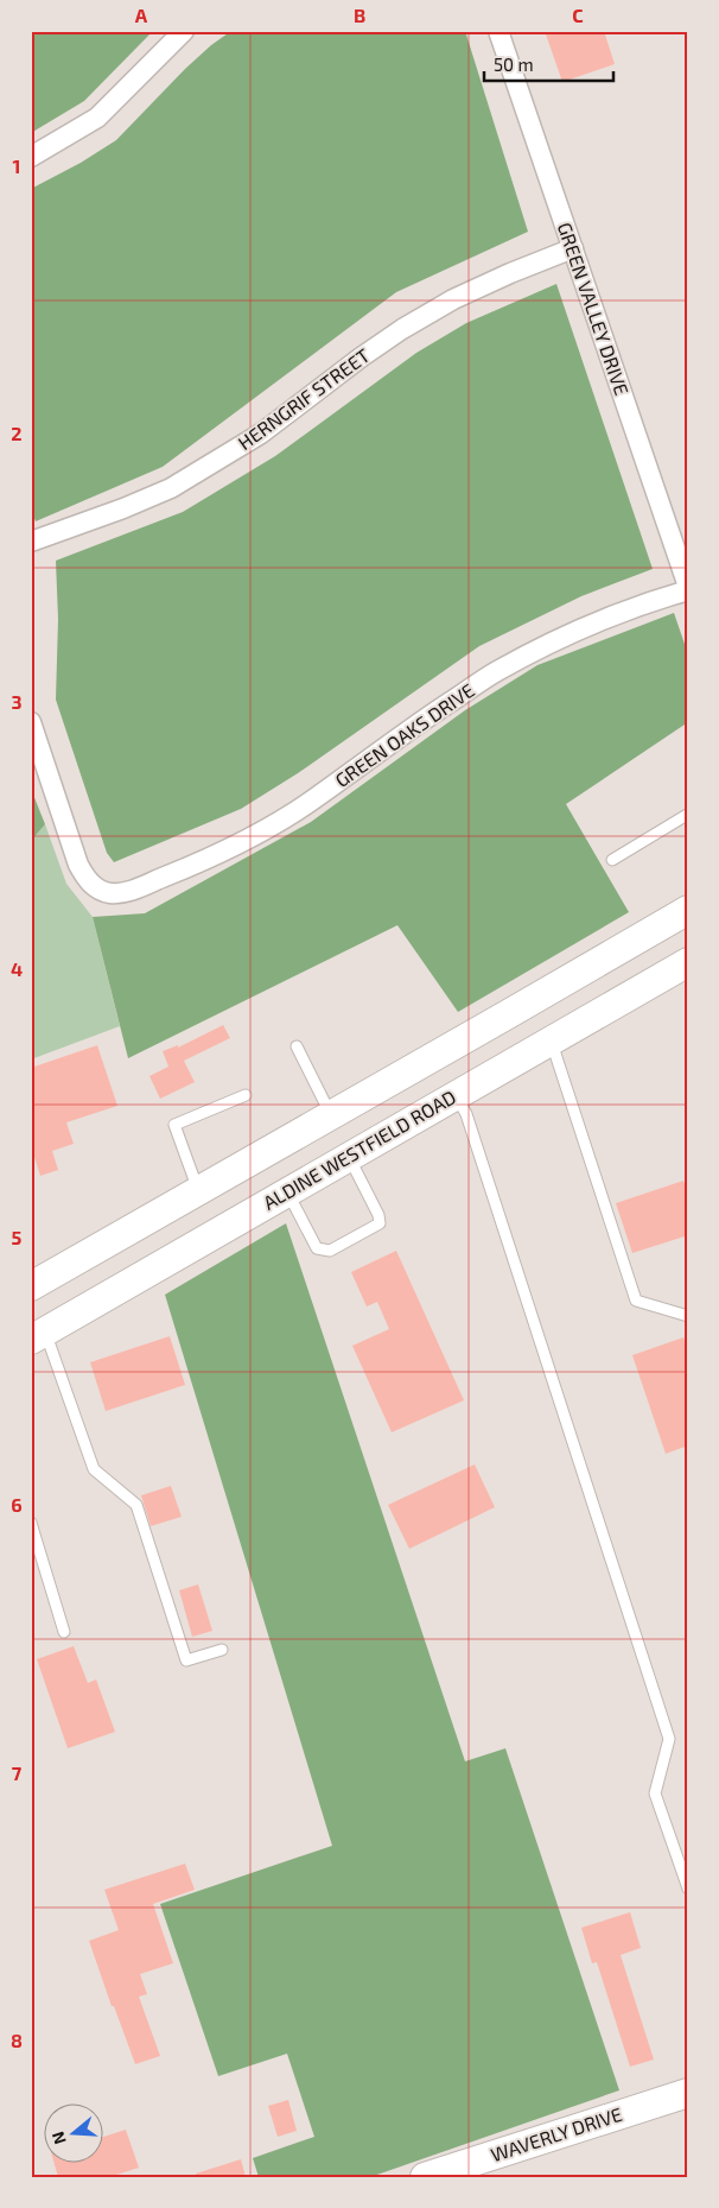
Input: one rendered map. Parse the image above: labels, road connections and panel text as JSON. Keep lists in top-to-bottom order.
{
  "streets": {
    "main road": ["ALDINE WESTFIELD ROAD", "WAVERLY DRIVE"],
    "street": ["GREEN VALLEY DRIVE", "HERNGRIF STREET", "GREEN OAKS DRIVE"]
  },
  "crossings": [
    ["GREEN VALLEY DRIVE", "HERNGRIF STREET"],
    ["GREEN VALLEY DRIVE", "GREEN OAKS DRIVE"]
  ],
  "scale_bar": "50 m",
  "north": "left",
  "grid": {
    "columns": ["A", "B", "C"],
    "rows": [
      "1",
      "2",
      "3",
      "4",
      "5",
      "6",
      "7",
      "8"
    ]
  }
}
